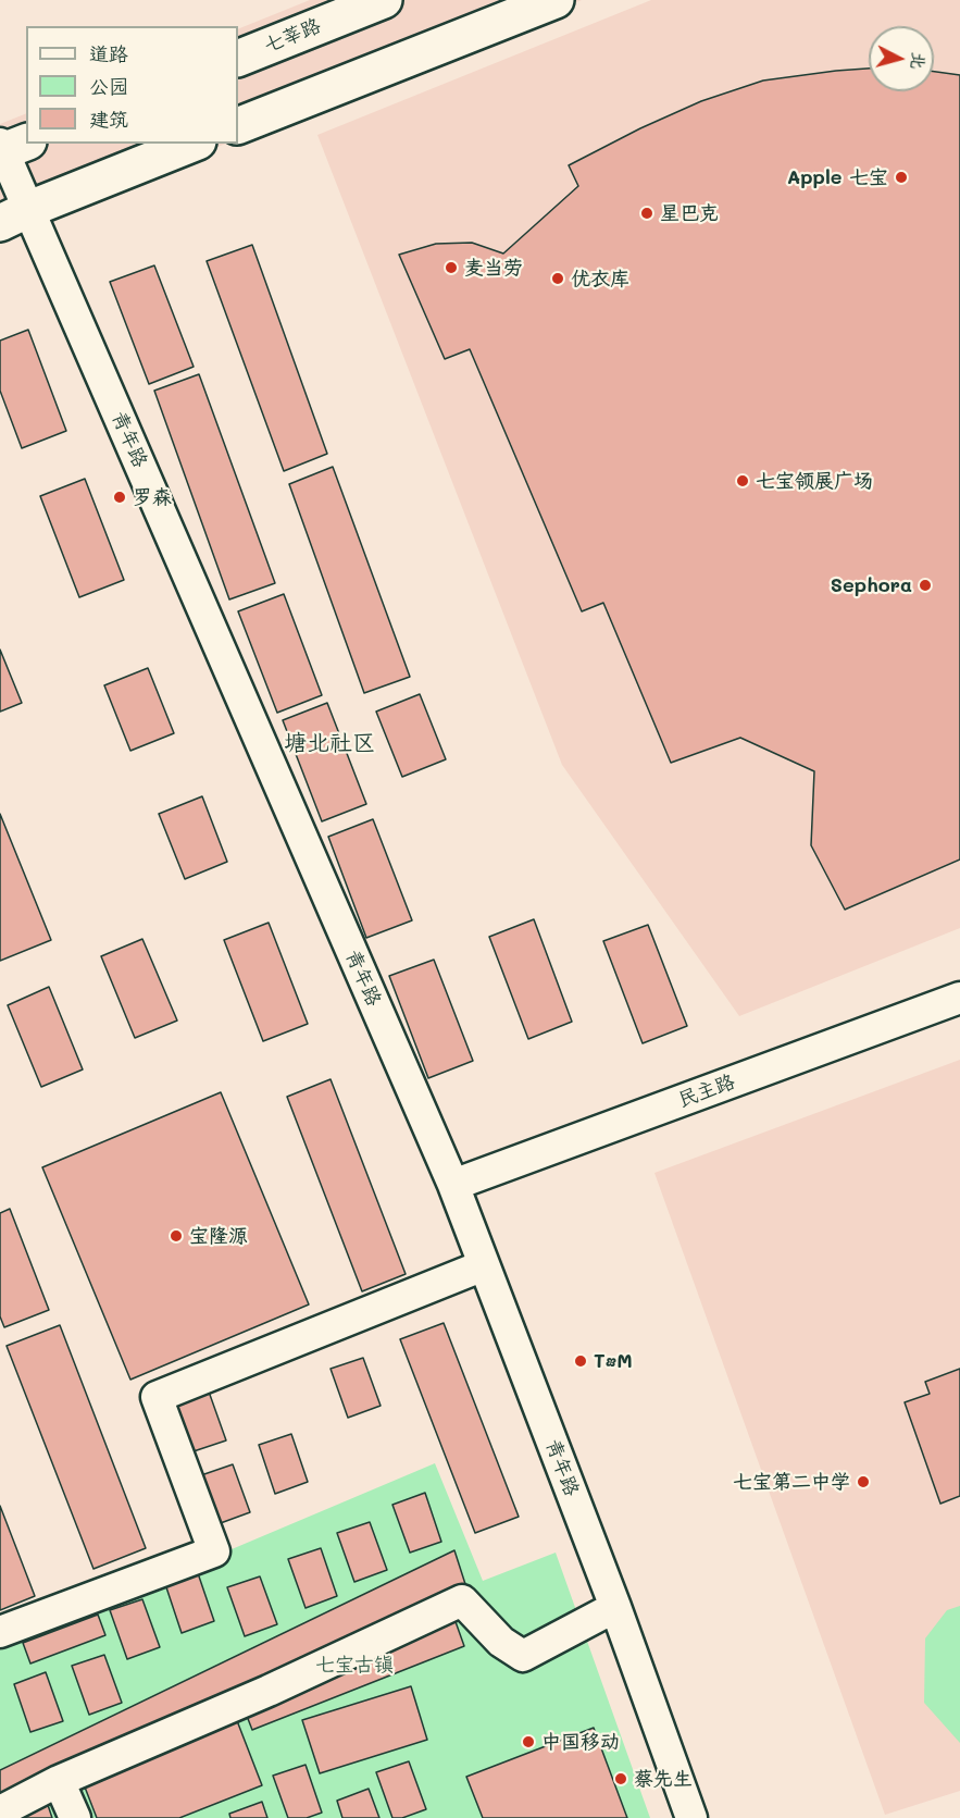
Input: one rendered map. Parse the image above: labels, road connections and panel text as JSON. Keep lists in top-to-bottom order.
{
  "streets": {
    "main road": ["七莘路"],
    "street": ["青年路", "民主路"]
  },
  "crossings": [
    ["青年路", "民主路"]
  ],
  "districts": ["塘北社区"],
  "parks": ["七宝古镇"],
  "places": [
    "Apple 七宝",
    "星巴克",
    "麦当劳",
    "优衣库",
    "七宝领展广场",
    "罗森",
    "Sephora",
    "宝隆源",
    "T•M",
    "七宝第二中学",
    "中国移动",
    "蔡先生"
  ],
  "legend": ["道路", "公园", "建筑"],
  "north": "right"
}
